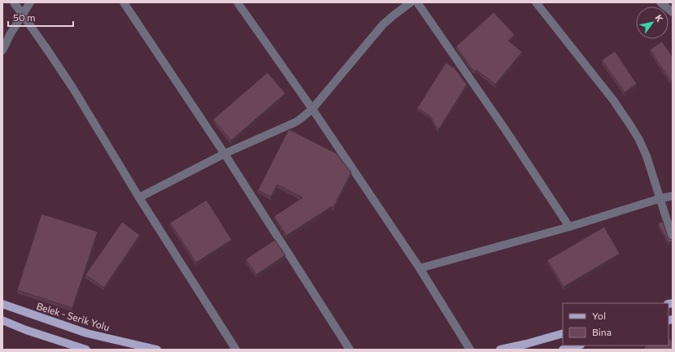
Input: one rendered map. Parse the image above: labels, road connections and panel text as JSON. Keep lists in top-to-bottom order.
{
  "streets": {
    "main road": ["Belek - Serik Yolu"]
  },
  "legend": ["Yol", "Bina"],
  "scale_bar": "50 m",
  "north": "top right"
}
